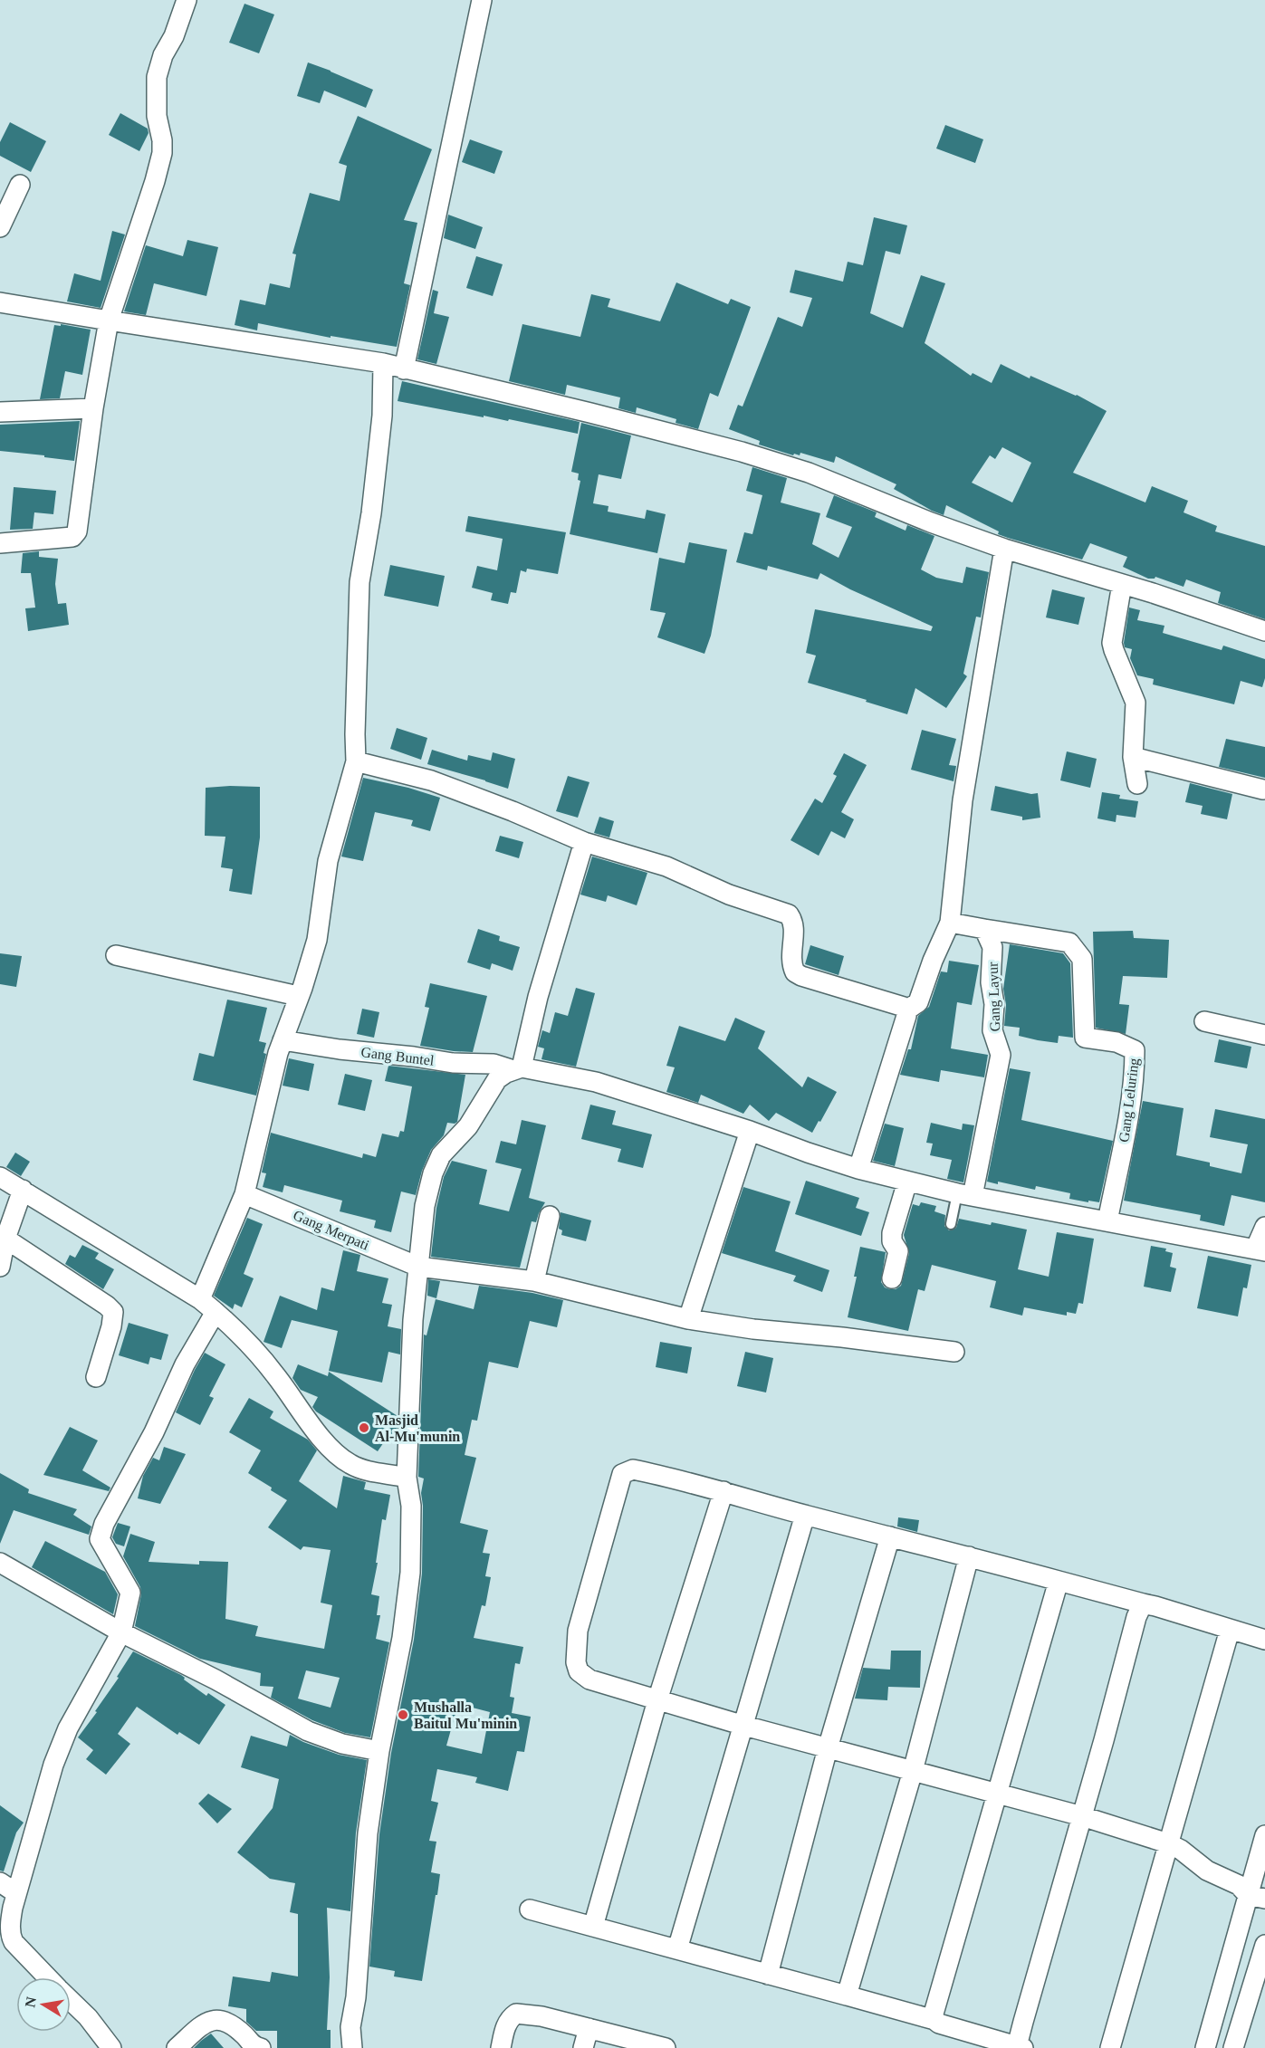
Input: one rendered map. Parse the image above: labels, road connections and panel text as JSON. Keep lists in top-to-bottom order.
{
  "streets": {
    "street": [
      "Gang Layur",
      "Gang Buntel",
      "Gang Leluring",
      "Gang Merpati"
    ]
  },
  "crossings": [
    ["Gang Layur", "Gang Buntel"],
    ["Gang Layur", "Gang Leluring"],
    ["Gang Buntel", "Gang Leluring"]
  ],
  "places": ["Masjid Al-Mu'munin", "Mushalla Baitul Mu'minin"],
  "north": "left"
}
